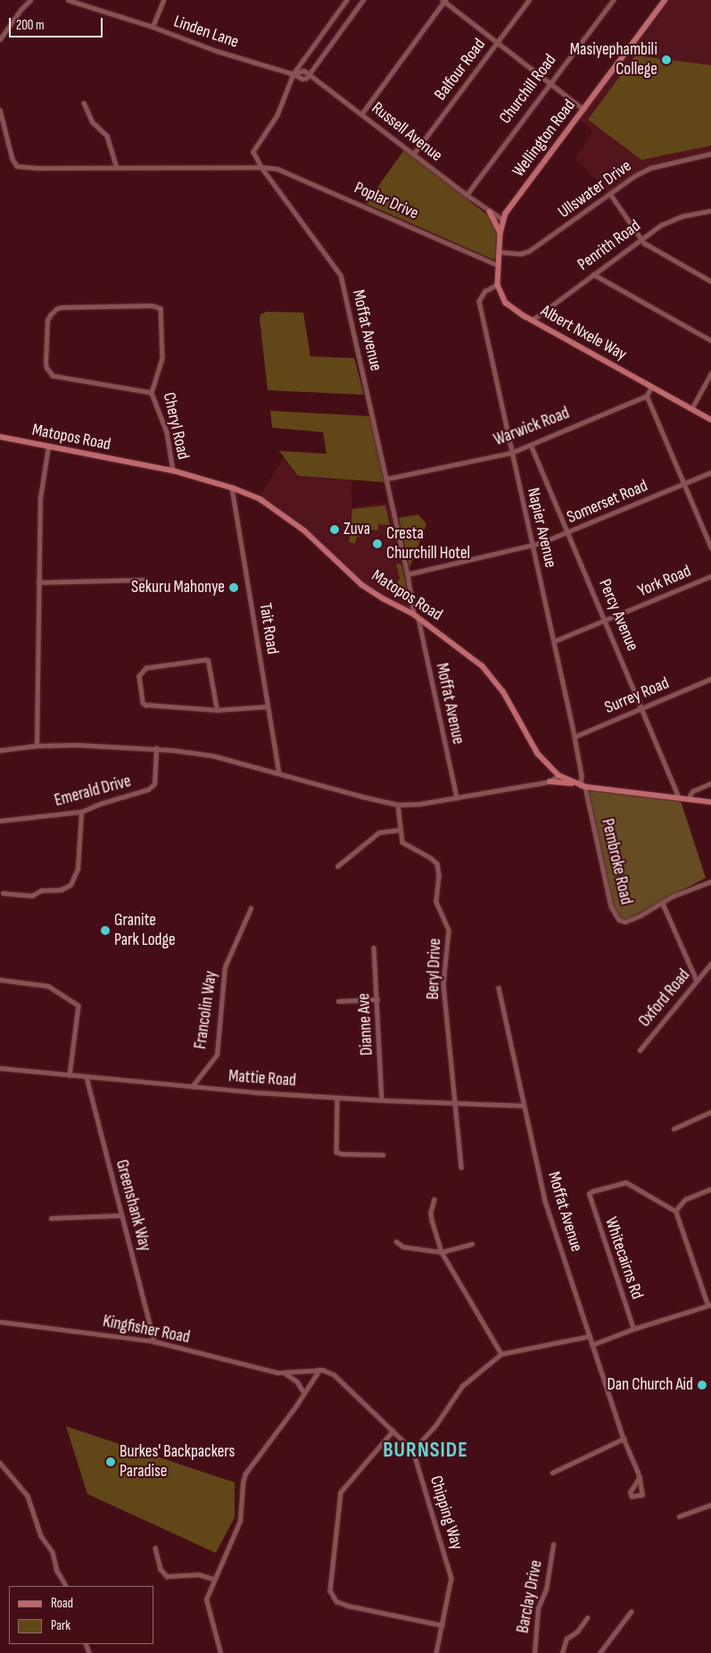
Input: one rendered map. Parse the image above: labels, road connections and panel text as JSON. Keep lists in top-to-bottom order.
{
  "streets": {
    "main road": ["Wellington Road", "Albert Nxele Way", "Matopos Road"],
    "street": [
      "Linden Lane",
      "Balfour Road",
      "Churchill Road",
      "Russell Avenue",
      "Ullswater Drive",
      "Poplar Drive",
      "Penrith Road",
      "Moffat Avenue",
      "Cheryl Road",
      "Warwick Road",
      "Somerset Road",
      "Napier Avenue",
      "York Road",
      "Percy Avenue",
      "Tait Road",
      "Surrey Road",
      "Emerald Drive",
      "Pembroke Road",
      "Beryl Drive",
      "Oxford Road",
      "Francolin Way",
      "Dianne Ave",
      "Mattie Road",
      "Greenshank Way",
      "Whitecairns Rd",
      "Kingfisher Road",
      "Chipping Way",
      "Barclay Drive"
    ]
  },
  "crossings": [
    ["Linden Lane", "Russell Avenue"],
    ["Linden Lane", "Moffat Avenue"],
    ["Balfour Road", "Russell Avenue"],
    ["Churchill Road", "Russell Avenue"],
    ["Russell Avenue", "Wellington Road"],
    ["Wellington Road", "Albert Nxele Way"],
    ["Ullswater Drive", "Albert Nxele Way"],
    ["Poplar Drive", "Moffat Avenue"],
    ["Poplar Drive", "Albert Nxele Way"],
    ["Penrith Road", "Albert Nxele Way"],
    ["Moffat Avenue", "Warwick Road"],
    ["Moffat Avenue", "Matopos Road"],
    ["Moffat Avenue", "Somerset Road"],
    ["Moffat Avenue", "Mattie Road"],
    ["Albert Nxele Way", "Napier Avenue"],
    ["Cheryl Road", "Matopos Road"],
    ["Warwick Road", "Napier Avenue"],
    ["Warwick Road", "Percy Avenue"],
    ["Matopos Road", "Napier Avenue"],
    ["Matopos Road", "Percy Avenue"],
    ["Matopos Road", "Tait Road"],
    ["Matopos Road", "Pembroke Road"],
    ["Somerset Road", "Napier Avenue"],
    ["Somerset Road", "Percy Avenue"],
    ["Napier Avenue", "York Road"],
    ["Napier Avenue", "Surrey Road"],
    ["Napier Avenue", "Pembroke Road"],
    ["York Road", "Percy Avenue"],
    ["Percy Avenue", "Surrey Road"],
    ["Beryl Drive", "Mattie Road"],
    ["Francolin Way", "Mattie Road"],
    ["Dianne Ave", "Mattie Road"],
    ["Mattie Road", "Greenshank Way"],
    ["Greenshank Way", "Kingfisher Road"],
    ["Kingfisher Road", "Chipping Way"]
  ],
  "districts": ["BURNSIDE"],
  "places": [
    "Masiyephambili College",
    "Zuva",
    "Cresta Churchill Hotel",
    "Sekuru Mahonye",
    "Granite Park Lodge",
    "Dan Church Aid",
    "Burkes' Backpackers Paradise"
  ],
  "legend": ["Road", "Park"],
  "scale_bar": "200 m"
}
